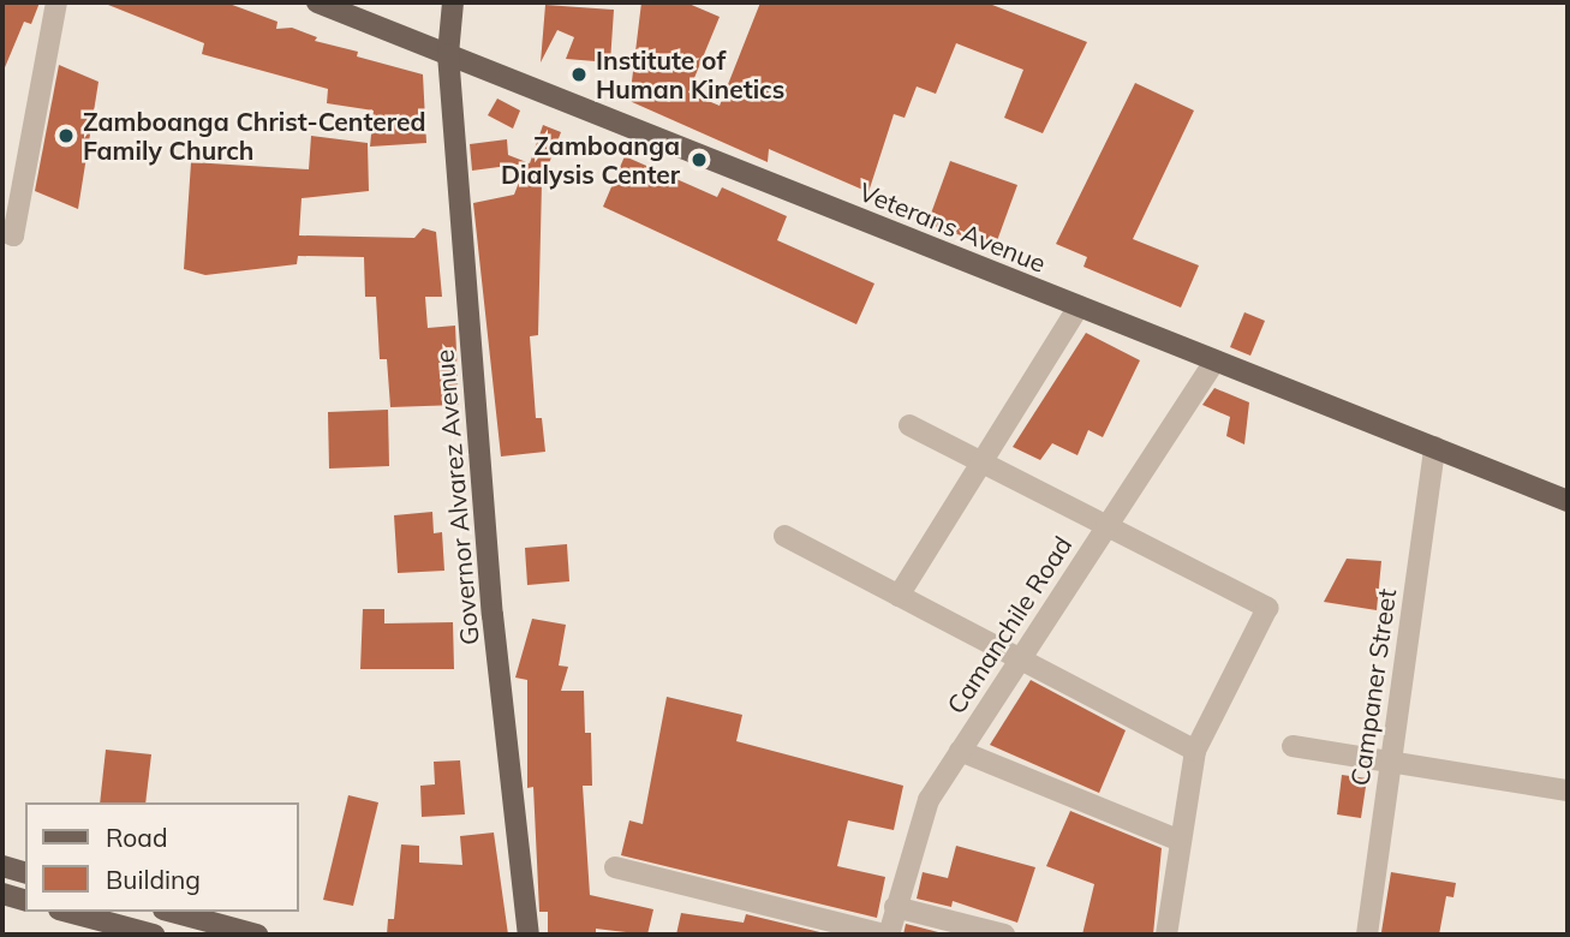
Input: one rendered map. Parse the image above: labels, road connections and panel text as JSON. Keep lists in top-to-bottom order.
{
  "streets": {
    "main road": ["Veterans Avenue", "Governor Alvarez Avenue"],
    "street": ["Camanchile Road", "Campaner Street"]
  },
  "crossings": [
    ["Veterans Avenue", "Governor Alvarez Avenue"],
    ["Veterans Avenue", "Camanchile Road"],
    ["Veterans Avenue", "Campaner Street"]
  ],
  "places": ["Institute of Human Kinetics", "Zamboanga Christ-Centered Family Church", "Zamboanga Dialysis Center"],
  "legend": ["Road", "Building"]
}
